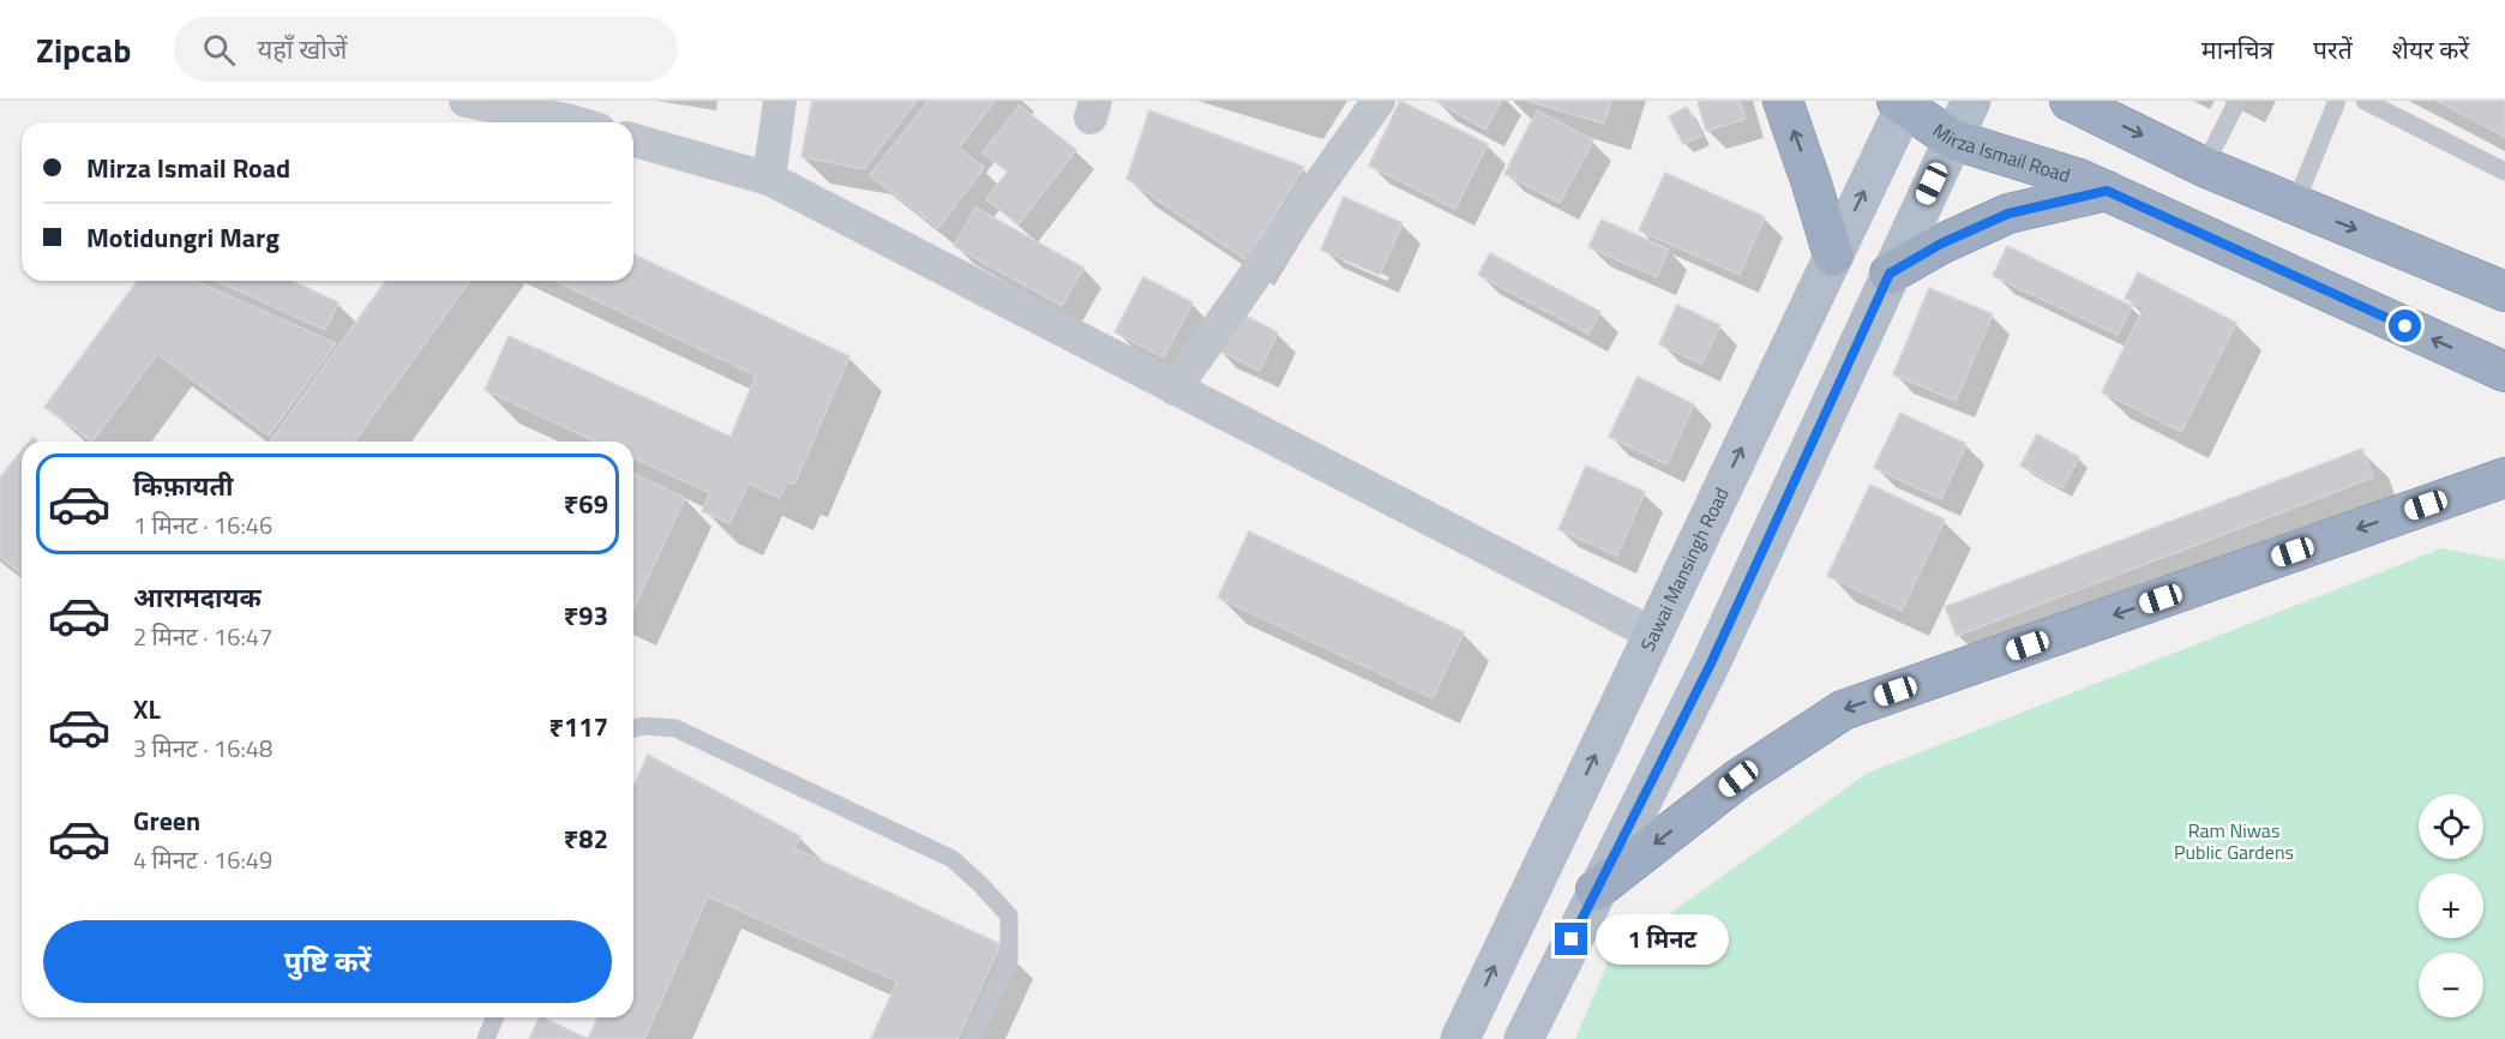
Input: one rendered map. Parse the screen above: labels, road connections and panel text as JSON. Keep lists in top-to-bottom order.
{
  "streets": {
    "highway": ["Mirza Ismail Road"],
    "main road": ["Sawai Mansingh Road"]
  },
  "crossings": [
    ["Mirza Ismail Road", "Sawai Mansingh Road"]
  ],
  "parks": ["Ram Niwas Public Gardens"],
  "page": {
    "header": "Zipcab",
    "search": "यहाँ खोजें",
    "nav": ["मानचित्र", "परतें", "शेयर करें"],
    "banner": ["Mirza Ismail Road", "Motidungri Marg"],
    "list": [
      {
        "name": "किफ़ायती",
        "note": "1 मिनट · 16:46",
        "value": "₹69"
      },
      {
        "name": "आरामदायक",
        "note": "2 मिनट · 16:47",
        "value": "₹93"
      },
      {
        "name": "XL",
        "note": "3 मिनट · 16:48",
        "value": "₹117"
      },
      {
        "name": "Green",
        "note": "4 मिनट · 16:49",
        "value": "₹82"
      }
    ],
    "map_buttons": ["+", "−"],
    "buttons": "पुष्टि करें",
    "bubble": "1 मिनट"
  }
}
